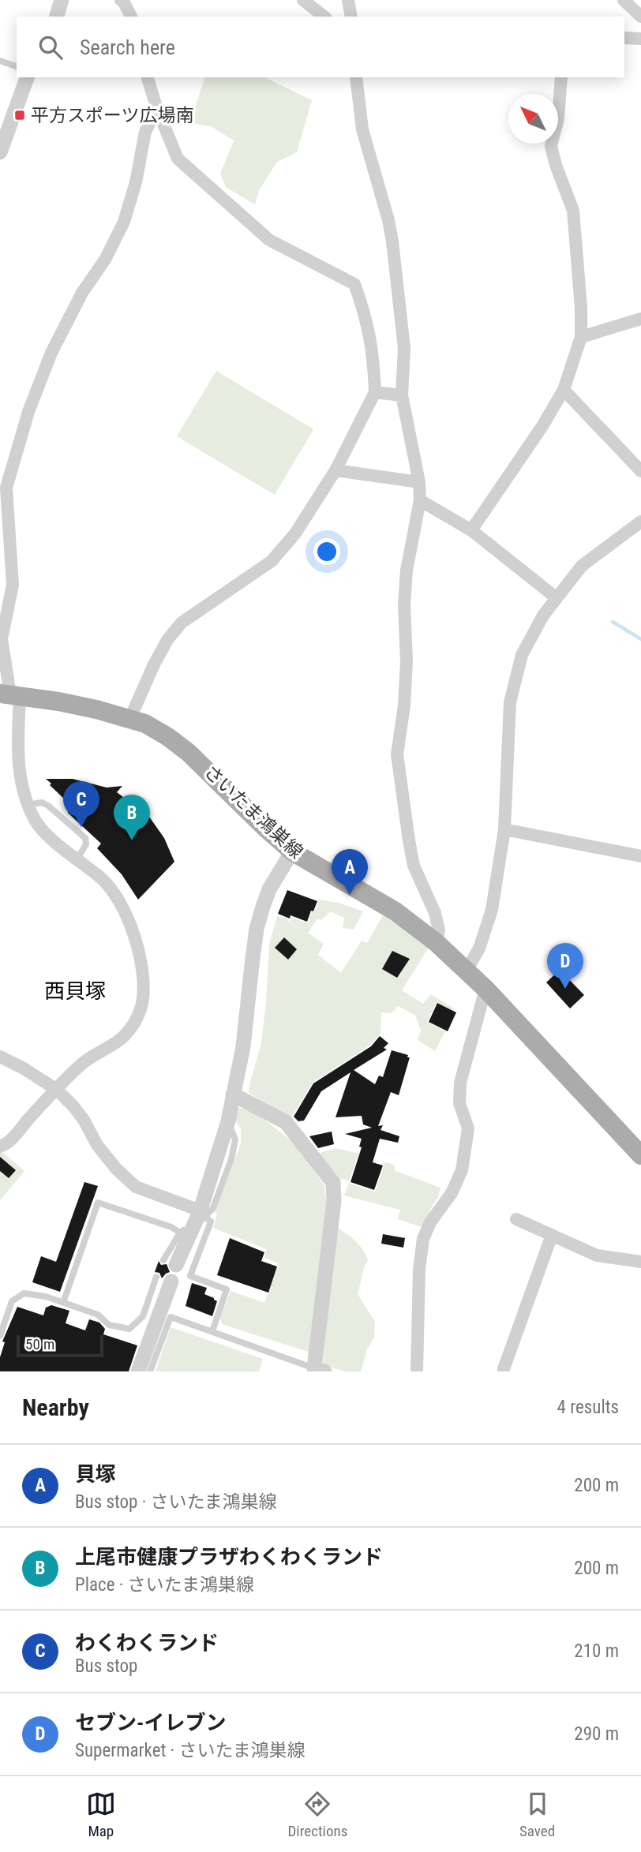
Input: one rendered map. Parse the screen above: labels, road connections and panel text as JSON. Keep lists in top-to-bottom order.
{
  "streets": {
    "main road": ["さいたま鴻巣線"]
  },
  "districts": ["西貝塚"],
  "places": {
    "transit": ["平方スポーツ広場南"]
  },
  "scale_bar": "50 m",
  "north": "top left",
  "page": {
    "search": "Search here",
    "pins": [
      "C",
      "B",
      "A",
      "D"
    ],
    "scale": "50 m",
    "heading": ["Nearby", "4 results"],
    "list": [
      {
        "mark": "A",
        "name": "貝塚",
        "note": "Bus stop · さいたま鴻巣線",
        "value": "200 m"
      },
      {
        "mark": "B",
        "name": "上尾市健康プラザわくわくランド",
        "note": "Place · さいたま鴻巣線",
        "value": "200 m"
      },
      {
        "mark": "C",
        "name": "わくわくランド",
        "note": "Bus stop",
        "value": "210 m"
      },
      {
        "mark": "D",
        "name": "セブン-イレブン",
        "note": "Supermarket · さいたま鴻巣線",
        "value": "290 m"
      }
    ],
    "nav": ["Map", "Directions", "Saved"]
  }
}
